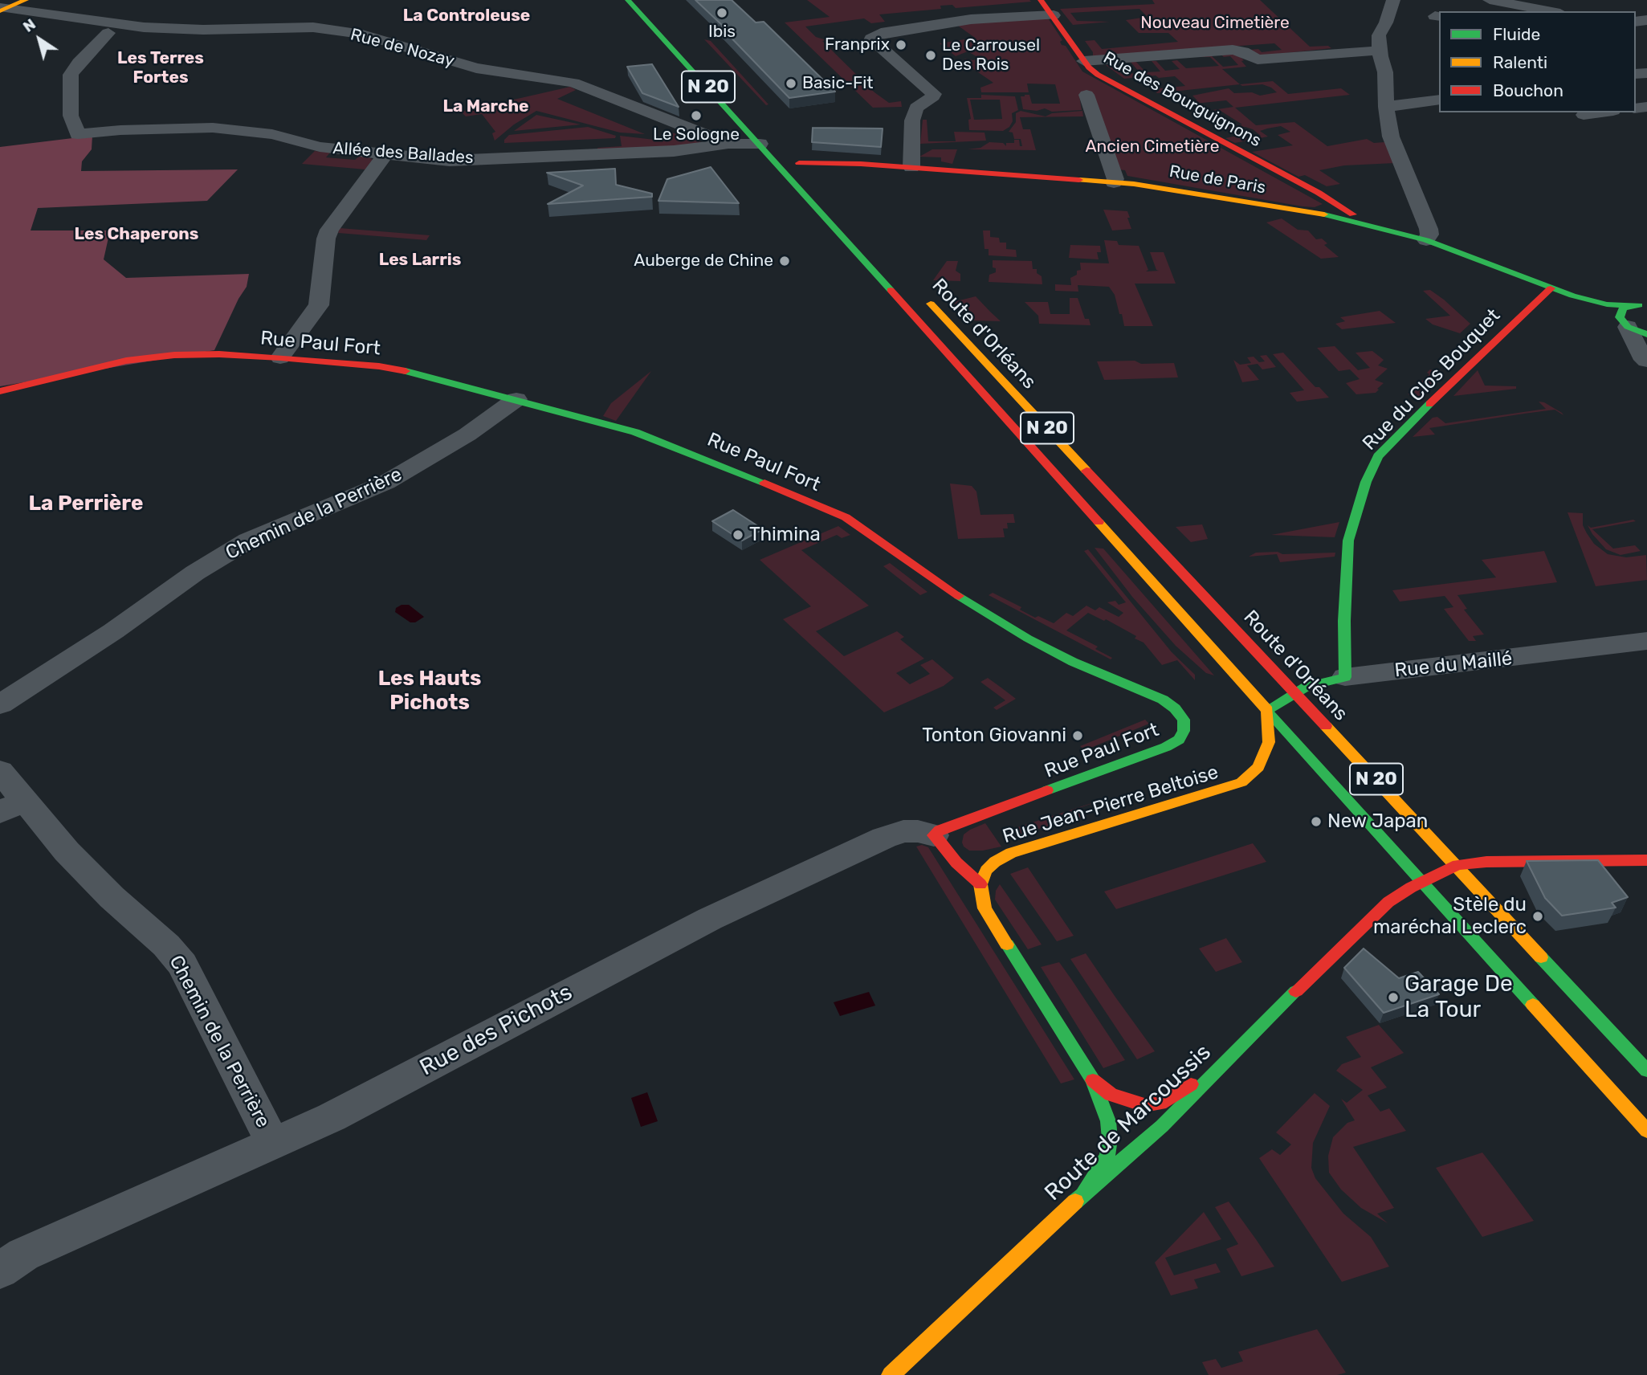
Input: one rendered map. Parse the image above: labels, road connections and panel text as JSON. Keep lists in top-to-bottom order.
{
  "streets": {
    "main road": [
      "N 20",
      "Rue des Bourguignons",
      "Rue de Paris",
      "Route d'Orléans",
      "Rue Paul Fort",
      "Rue du Clos Bouquet",
      "Rue du Maillé",
      "Rue Jean-Pierre Beltoise",
      "Route de Marcoussis"
    ],
    "street": [
      "Rue de Nozay",
      "Allée des Ballades",
      "Chemin de la Perrière",
      "Rue des Pichots"
    ]
  },
  "crossings": [
    ["Rue de Nozay", "Allée des Ballades"],
    ["Rue de Nozay", "Route d'Orléans"],
    ["Rue des Bourguignons", "Rue de Paris"],
    ["Rue de Paris", "Rue du Clos Bouquet"],
    ["Route d'Orléans", "Rue du Maillé"],
    ["Route d'Orléans", "Rue Jean-Pierre Beltoise"],
    ["Route d'Orléans", "Route de Marcoussis"],
    ["Rue Paul Fort", "Chemin de la Perrière"],
    ["Rue Paul Fort", "Rue des Pichots"],
    ["Rue du Clos Bouquet", "Rue du Maillé"],
    ["Chemin de la Perrière", "Rue des Pichots"],
    ["Rue du Maillé", "Rue Jean-Pierre Beltoise"]
  ],
  "districts": [
    "La Controleuse",
    "Les Terres Fortes",
    "La Marche",
    "Les Chaperons",
    "Les Larris",
    "La Perrière",
    "Les Hauts Pichots"
  ],
  "parks": ["Nouveau Cimetière", "Ancien Cimetière"],
  "places": [
    "Ibis",
    "Franprix",
    "Le Carrousel Des Rois",
    "Basic-Fit",
    "Le Sologne",
    "Auberge de Chine",
    "Thimina",
    "Tonton Giovanni",
    "New Japan",
    "Stèle du maréchal Leclerc",
    "Garage De La Tour"
  ],
  "legend": ["Fluide", "Ralenti", "Bouchon"],
  "north": "top left"
}
